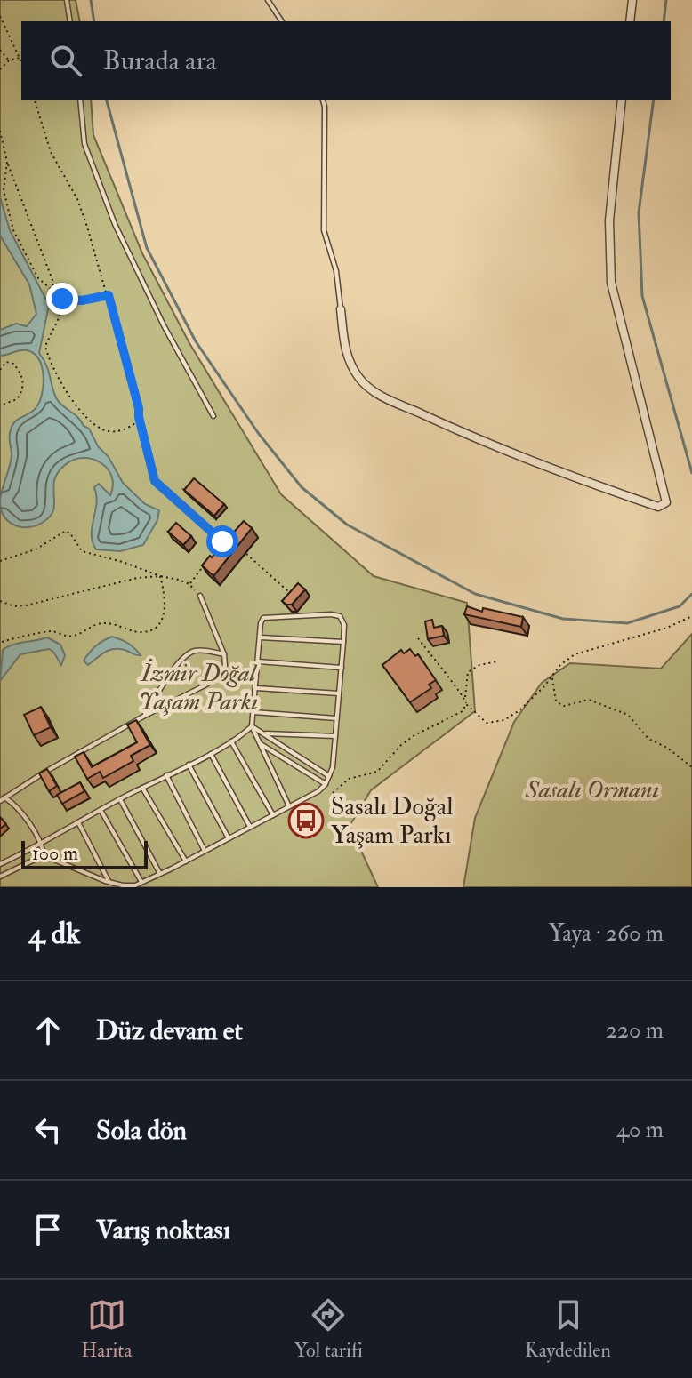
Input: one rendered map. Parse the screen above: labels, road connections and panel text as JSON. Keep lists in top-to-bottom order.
{
  "parks": ["İzmir Doğal Yaşam Parkı", "Sasalı Ormanı"],
  "places": {
    "bus stop": ["Sasalı Doğal Yaşam Parkı"]
  },
  "scale_bar": "100 m",
  "page": {
    "search": "Burada ara",
    "scale": "100 m",
    "heading": ["4 dk", "Yaya · 260 m"],
    "list": [
      ["Düz devam et", "220 m"],
      ["Sola dön", "40 m"],
      "Varış noktası"
    ],
    "nav": ["Harita", "Yol tarifi", "Kaydedilen"]
  }
}
